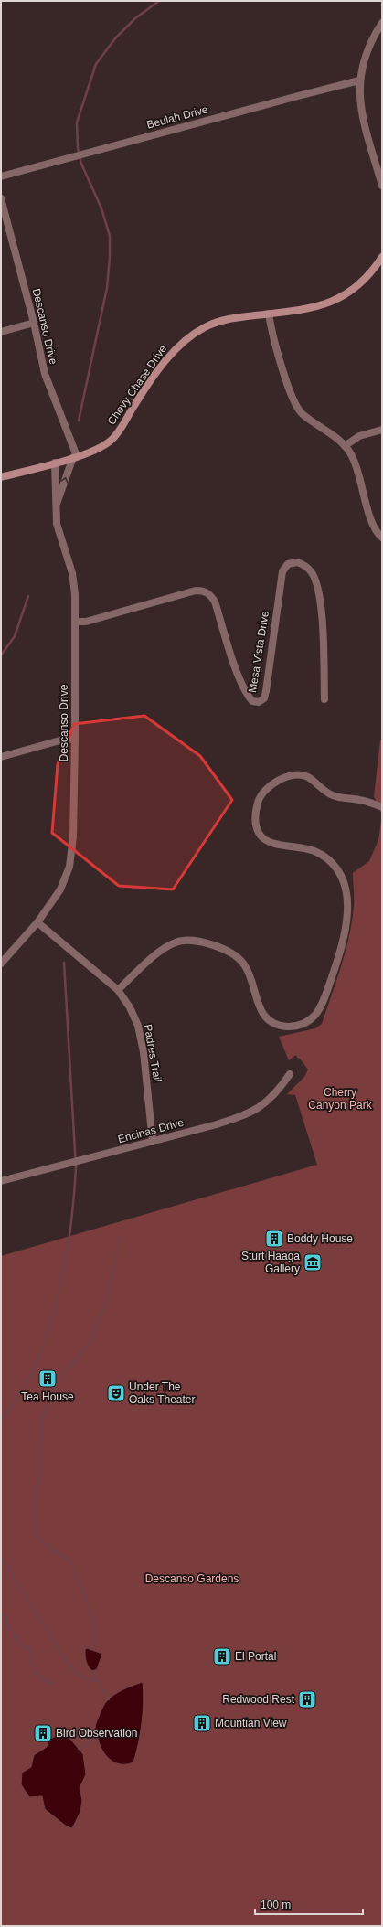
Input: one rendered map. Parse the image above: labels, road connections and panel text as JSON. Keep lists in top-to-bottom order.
{
  "streets": {
    "main road": ["Chevy Chase Drive"],
    "street": [
      "Beulah Drive",
      "Descanso Drive",
      "Mesa Vista Drive",
      "Padres Trail",
      "Encinas Drive"
    ]
  },
  "crossings": [
    ["Descanso Drive", "Chevy Chase Drive"],
    ["Descanso Drive", "Mesa Vista Drive"],
    ["Descanso Drive", "Padres Trail"],
    ["Padres Trail", "Encinas Drive"]
  ],
  "parks": ["Cherry Canyon Park", "Descanso Gardens"],
  "places": {
    "building": [
      "Boddy House",
      "Tea House",
      "El Portal",
      "Redwood Rest",
      "Mountian View",
      "Bird Observation"
    ],
    "museum": ["Sturt Haaga Gallery"],
    "theatre": ["Under The Oaks Theater"]
  },
  "scale_bar": "100 m"
}
